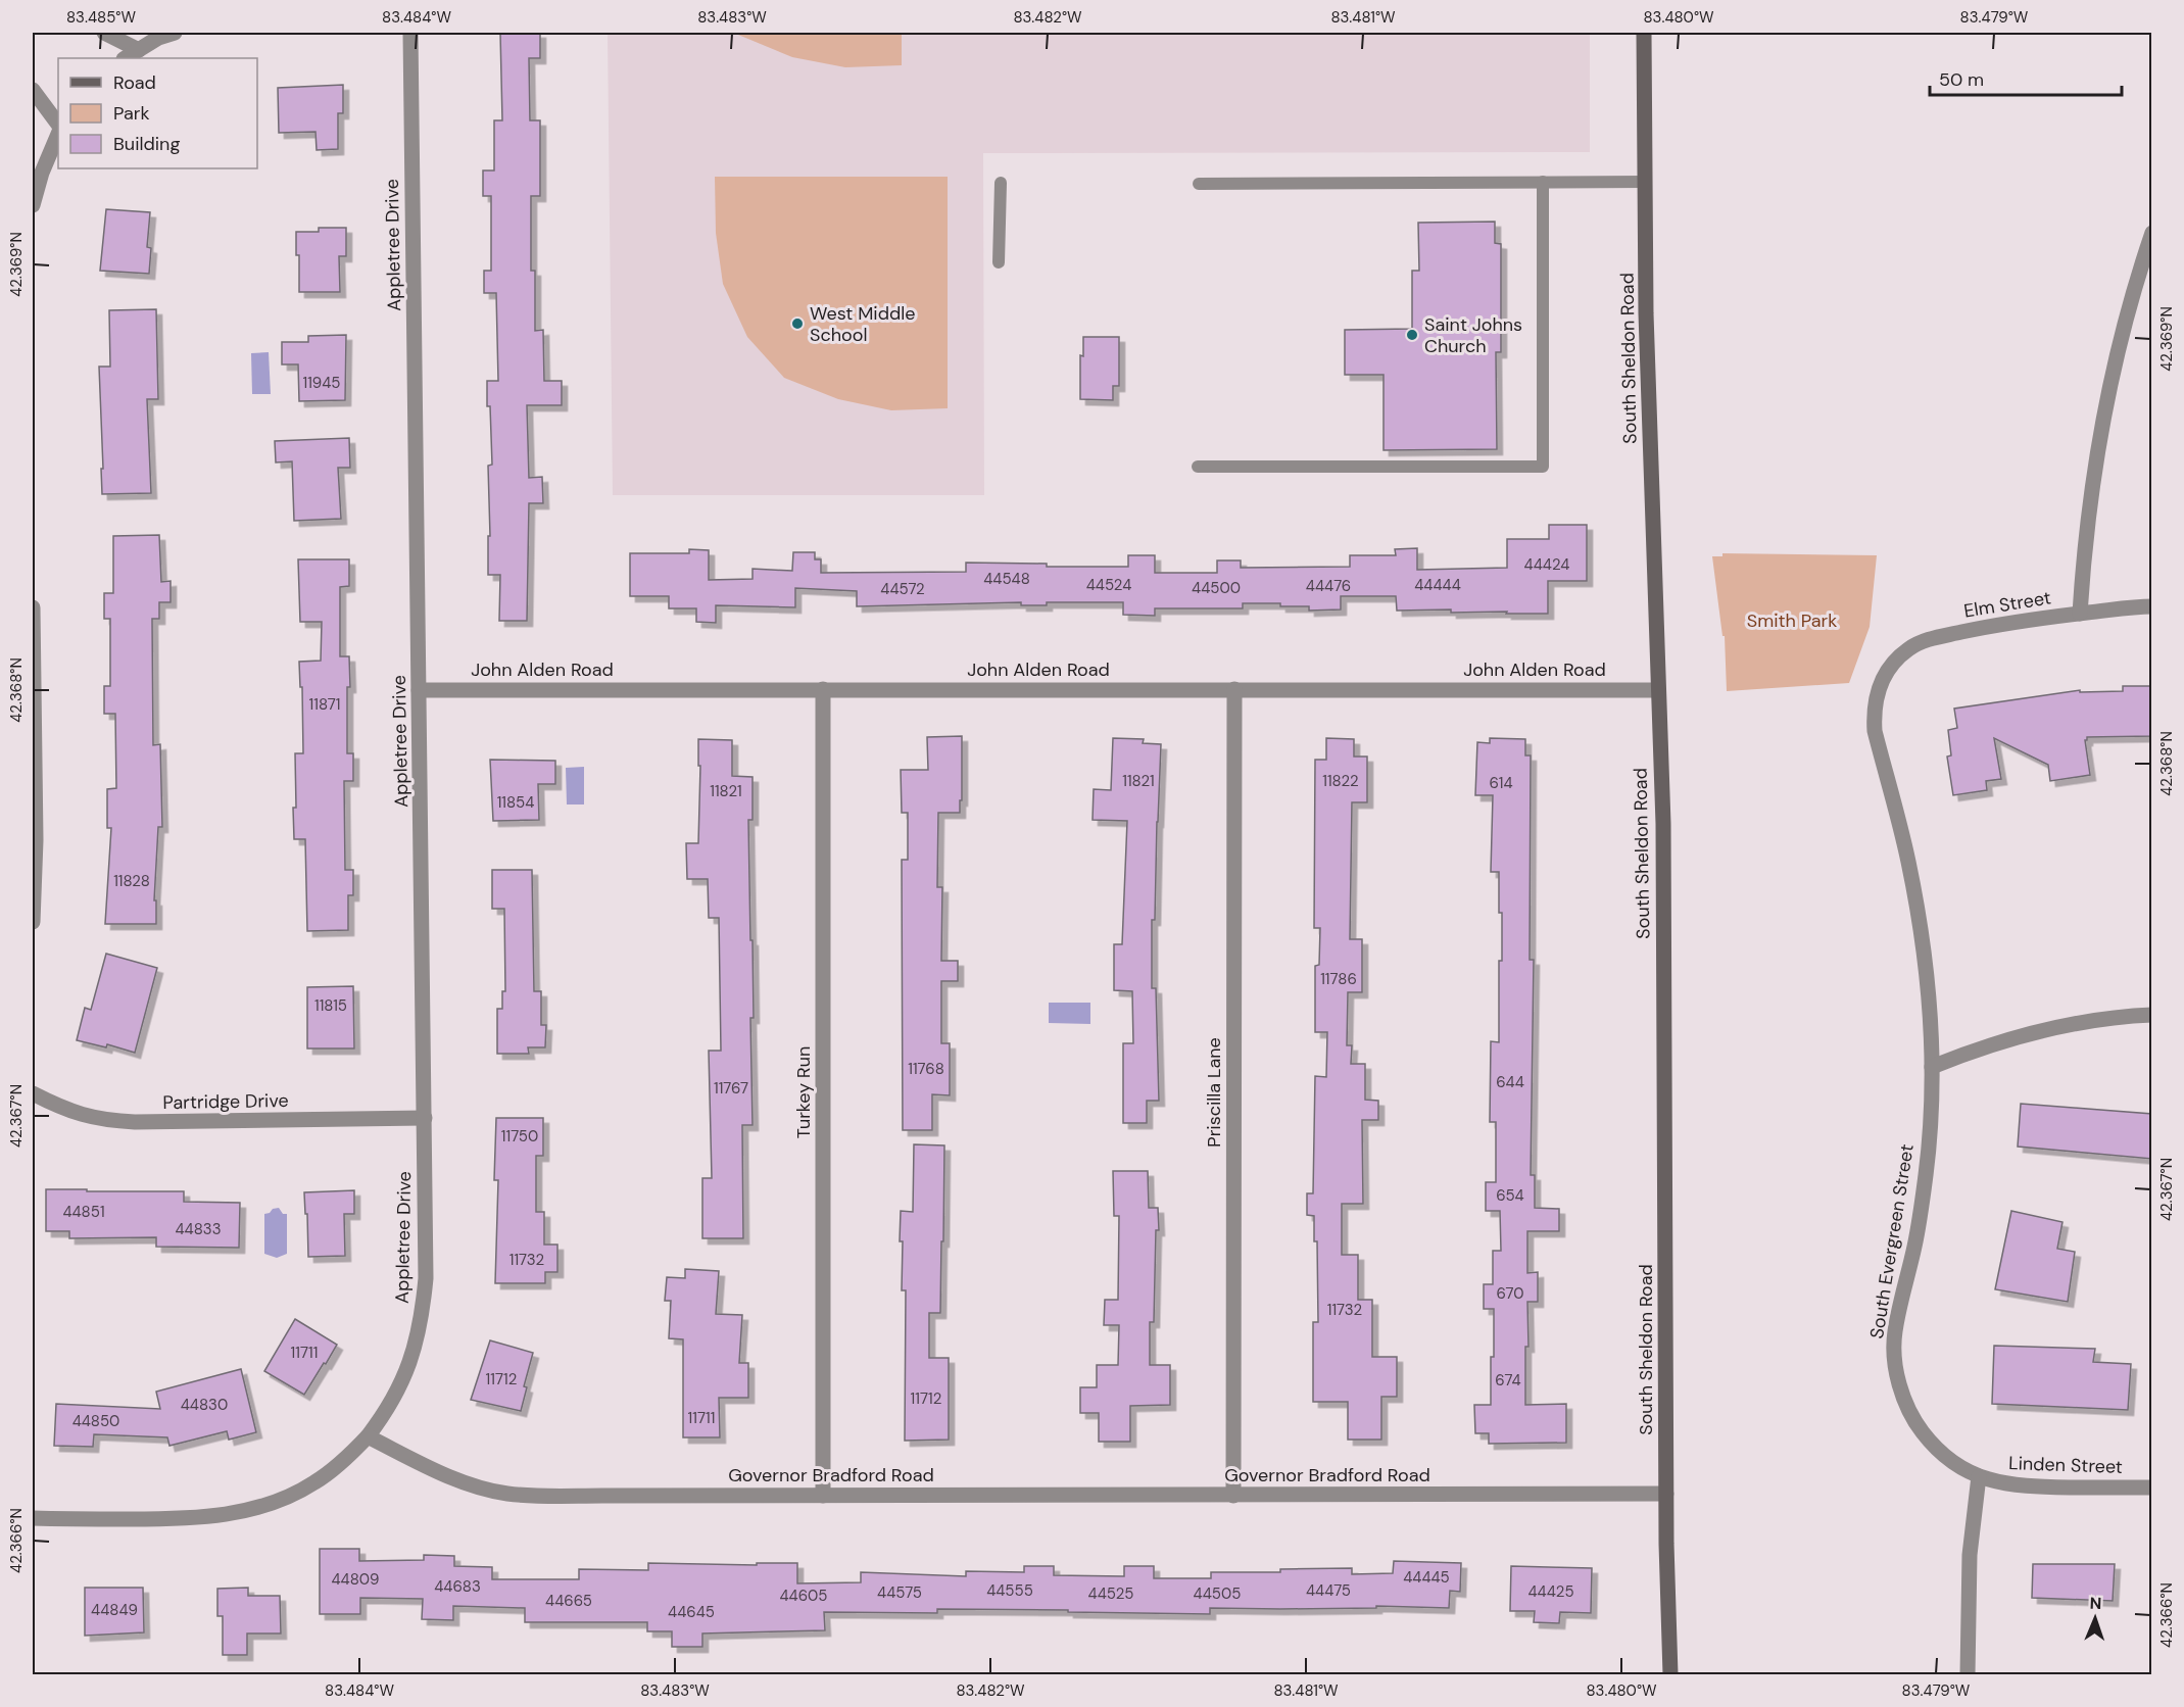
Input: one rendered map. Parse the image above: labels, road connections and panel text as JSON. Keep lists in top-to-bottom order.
{
  "streets": {
    "main road": ["South Sheldon Road"],
    "street": [
      "Appletree Drive",
      "Elm Street",
      "John Alden Road",
      "Turkey Run",
      "Priscilla Lane",
      "Partridge Drive",
      "South Evergreen Street",
      "Linden Street",
      "Governor Bradford Road"
    ]
  },
  "crossings": [
    ["Appletree Drive", "John Alden Road"],
    ["Appletree Drive", "Partridge Drive"],
    ["Appletree Drive", "Governor Bradford Road"],
    ["South Sheldon Road", "John Alden Road"],
    ["South Sheldon Road", "Governor Bradford Road"],
    ["Elm Street", "South Evergreen Street"],
    ["John Alden Road", "Turkey Run"],
    ["John Alden Road", "Priscilla Lane"],
    ["Turkey Run", "Governor Bradford Road"],
    ["Priscilla Lane", "Governor Bradford Road"],
    ["South Evergreen Street", "Linden Street"]
  ],
  "parks": ["Smith Park"],
  "places": ["West Middle School", "Saint Johns Church"],
  "house_numbers": [
    "11945",
    "44424",
    "44548",
    "44524",
    "44444",
    "44476",
    "44500",
    "44572",
    "11871",
    "11821",
    "11822",
    "614",
    "11821",
    "11854",
    "11828",
    "11786",
    "11815",
    "11768",
    "644",
    "11767",
    "11750",
    "654",
    "44851",
    "44833",
    "11732",
    "670",
    "11732",
    "11711",
    "11712",
    "674",
    "11712",
    "44830",
    "11711",
    "44850",
    "44445",
    "44809",
    "44683",
    "44555",
    "44475",
    "44425",
    "44575",
    "44525",
    "44505",
    "44605",
    "44665",
    "44849",
    "44645"
  ],
  "legend": ["Road", "Park", "Building"],
  "scale_bar": "50 m",
  "north": "top",
  "coordinates": [
    "83.485°W",
    "83.484°W",
    "83.483°W",
    "83.482°W",
    "83.481°W",
    "83.480°W",
    "83.479°W",
    "42.369°N",
    "42.368°N",
    "42.367°N",
    "42.366°N"
  ]
}
